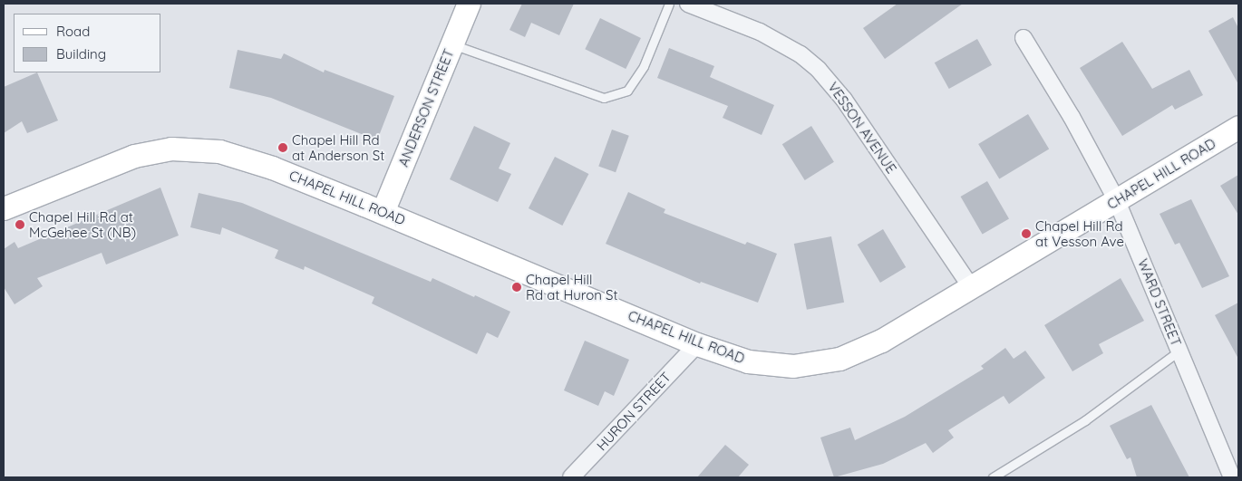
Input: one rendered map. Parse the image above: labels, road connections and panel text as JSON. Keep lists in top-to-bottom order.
{
  "streets": {
    "street": [
      "ANDERSON STREET",
      "VESSON AVENUE",
      "CHAPEL HILL ROAD",
      "WARD STREET",
      "HURON STREET"
    ]
  },
  "crossings": [
    ["ANDERSON STREET", "CHAPEL HILL ROAD"],
    ["VESSON AVENUE", "CHAPEL HILL ROAD"],
    ["CHAPEL HILL ROAD", "WARD STREET"],
    ["CHAPEL HILL ROAD", "HURON STREET"]
  ],
  "places": [
    "Chapel Hill Rd at Anderson St",
    "Chapel Hill Rd at McGehee St (NB)",
    "Chapel Hill Rd at Vesson Ave",
    "Chapel Hill Rd at Huron St"
  ],
  "legend": ["Road", "Building"]
}
